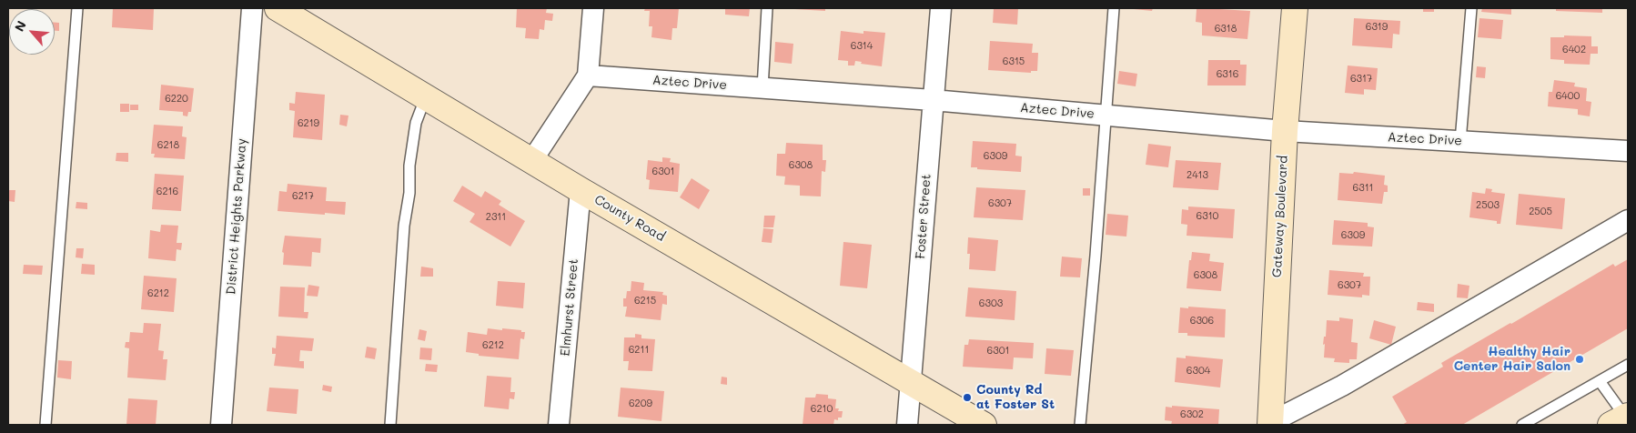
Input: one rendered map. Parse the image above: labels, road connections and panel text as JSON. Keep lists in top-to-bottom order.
{
  "streets": {
    "street": [
      "Aztec Drive",
      "District Heights Parkway",
      "Foster Street",
      "Gateway Boulevard",
      "County Road",
      "Elmhurst Street"
    ]
  },
  "crossings": [
    ["Aztec Drive", "Foster Street"],
    ["Aztec Drive", "Gateway Boulevard"],
    ["Foster Street", "County Road"],
    ["County Road", "Elmhurst Street"]
  ],
  "places": ["Healthy Hair Center Hair Salon", "County Rd at Foster St"],
  "house_numbers": [
    "6319",
    "6318",
    "6314",
    "6402",
    "6315",
    "6316",
    "6317",
    "6400",
    "6220",
    "6219",
    "6218",
    "6309",
    "6308",
    "6301",
    "2413",
    "6311",
    "6216",
    "6217",
    "6307",
    "2503",
    "2505",
    "6310",
    "2311",
    "6309",
    "6308",
    "6307",
    "6212",
    "6215",
    "6303",
    "6306",
    "6212",
    "6211",
    "6301",
    "6304",
    "6209",
    "6210",
    "6302"
  ],
  "north": "top left"
}
